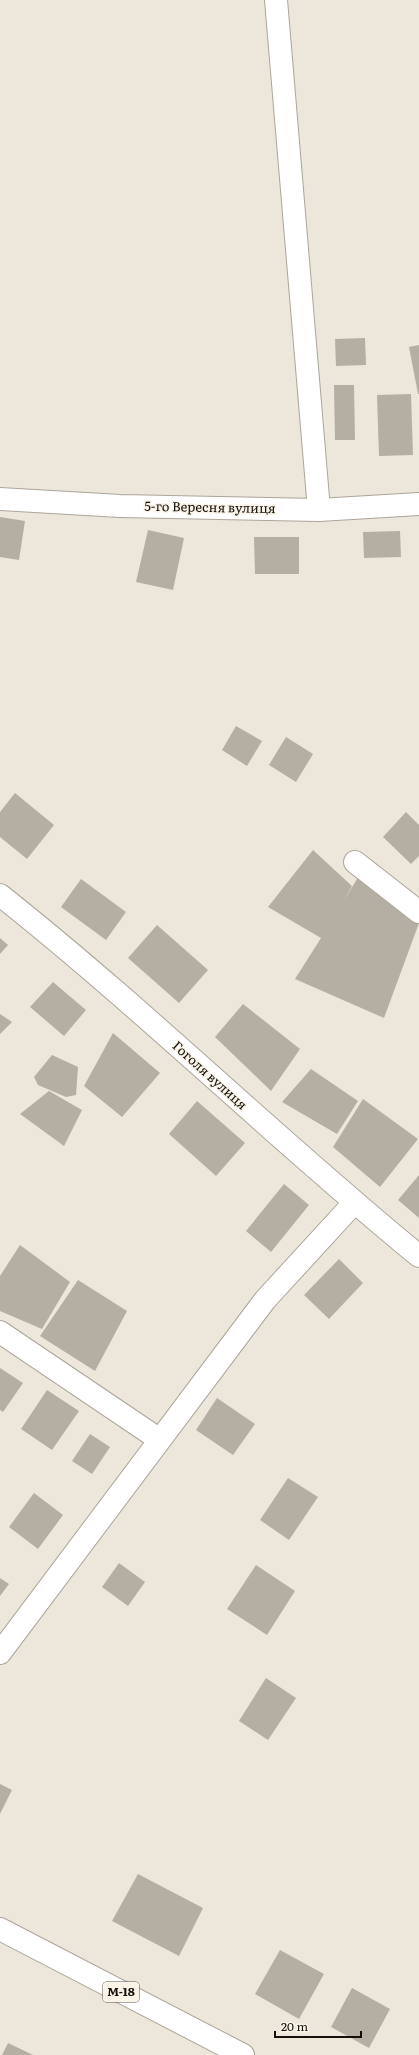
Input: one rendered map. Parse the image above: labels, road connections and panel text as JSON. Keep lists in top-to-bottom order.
{
  "streets": {
    "main road": ["5-го Вересня вулиця", "Гоголя вулиця", "М-18"]
  },
  "scale_bar": "20 m"
}
